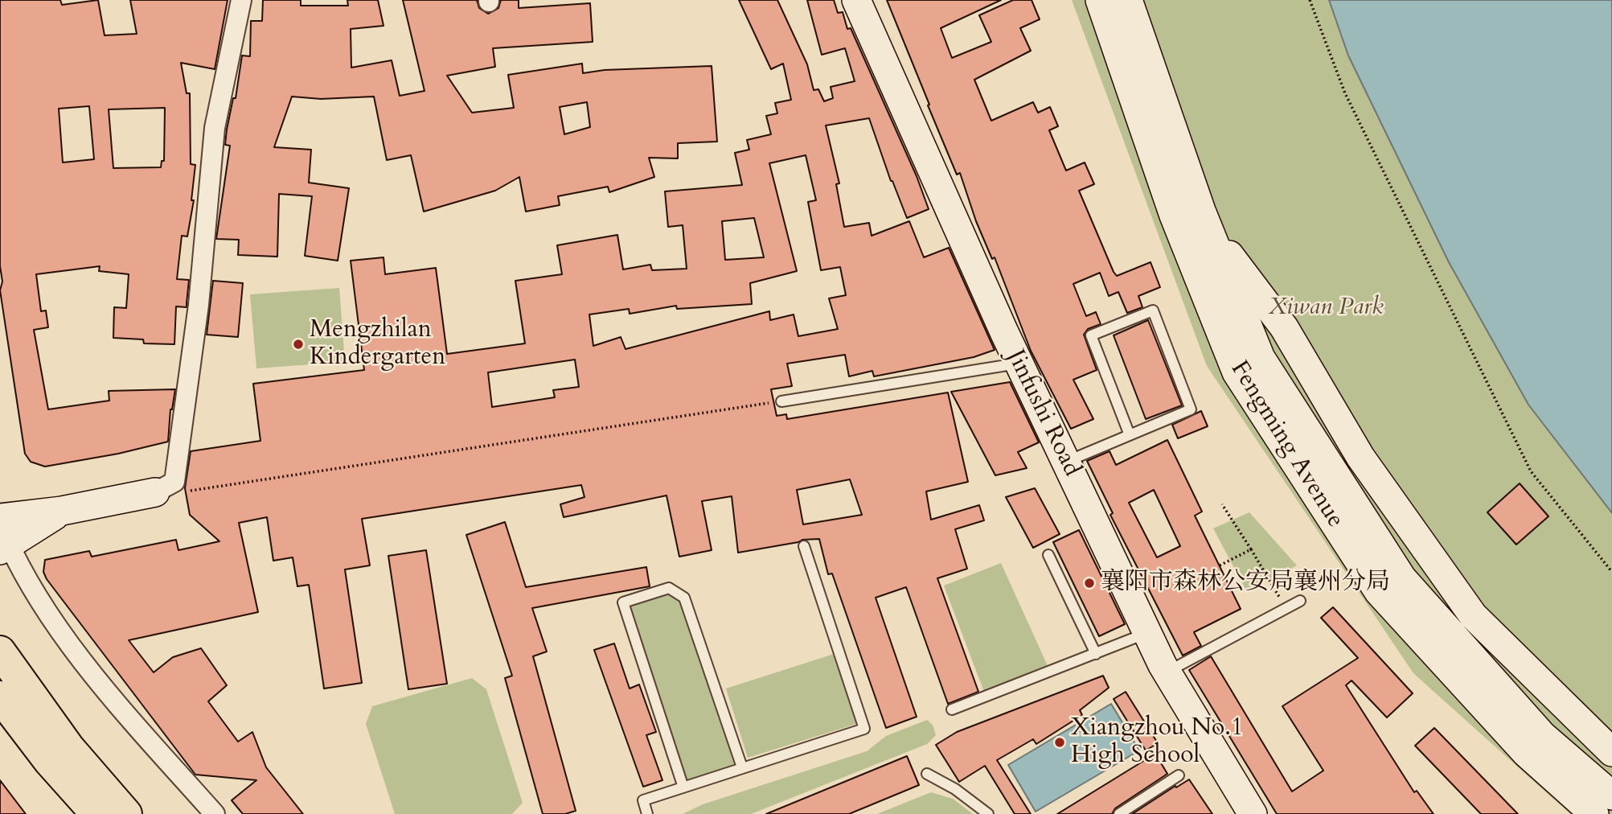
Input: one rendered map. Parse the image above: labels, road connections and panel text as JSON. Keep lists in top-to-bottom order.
{
  "streets": {
    "main road": ["Jinfushi Road", "Fengming Avenue"]
  },
  "parks": ["Xiwan Park"],
  "places": ["Mengzhilan Kindergarten", "襄阳市森林公安局襄州分局", "Xiangzhou No.1 High School"]
}
